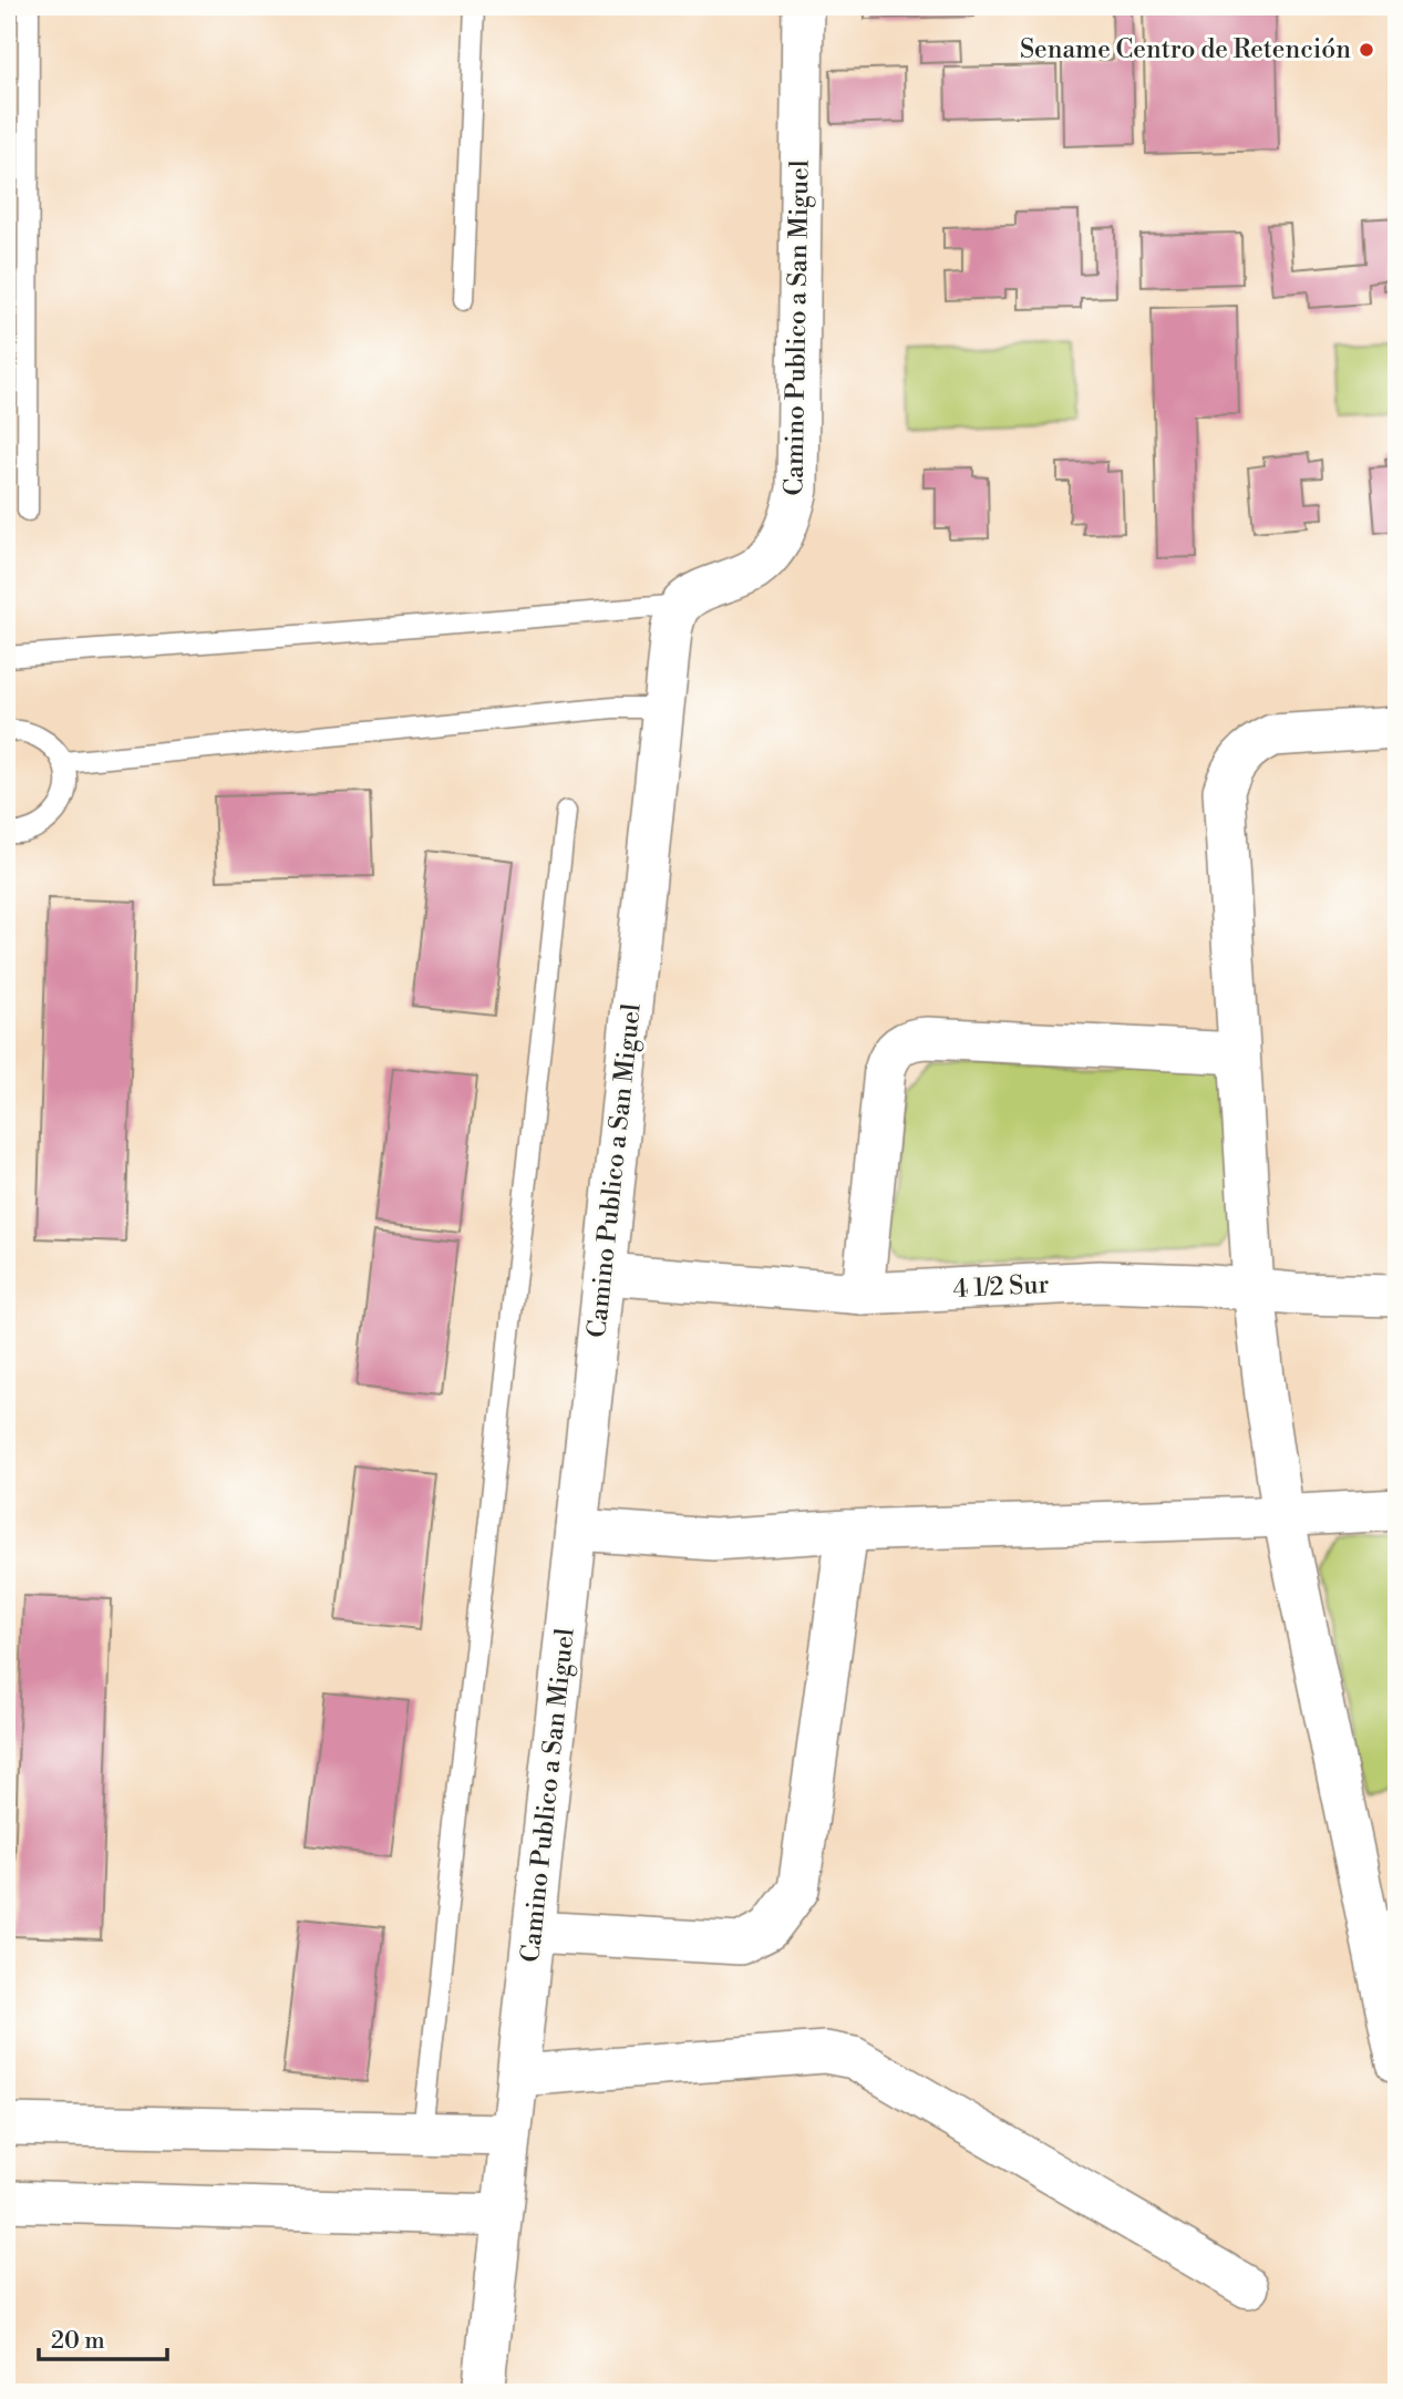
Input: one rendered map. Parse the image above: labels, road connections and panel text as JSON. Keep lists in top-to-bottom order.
{
  "streets": {
    "street": ["Camino Publico a San Miguel", "4 1/2 Sur"]
  },
  "crossings": [
    ["Camino Publico a San Miguel", "4 1/2 Sur"]
  ],
  "places": ["Sename Centro de Retención"],
  "scale_bar": "20 m"
}
